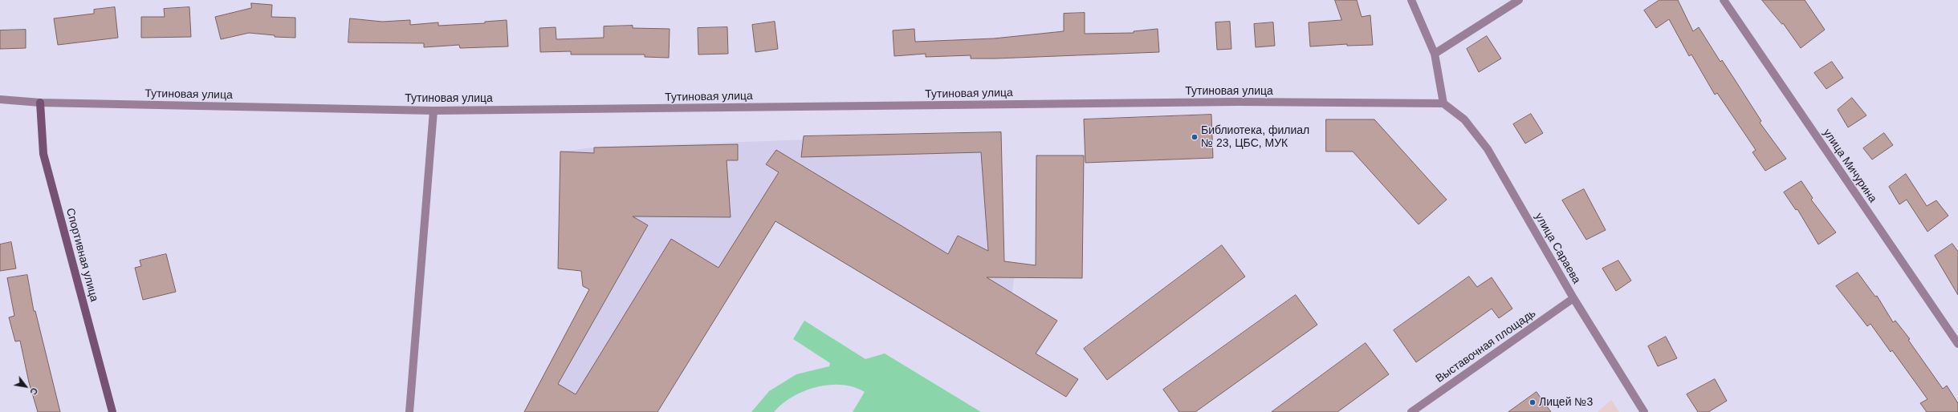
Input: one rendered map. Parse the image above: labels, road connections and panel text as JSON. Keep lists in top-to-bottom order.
{
  "streets": {
    "street": [
      "Тутиновая улица",
      "улица Мичурина",
      "улица Сараева",
      "Спортивная улица",
      "Выставочная площадь"
    ]
  },
  "crossings": [
    ["Тутиновая улица", "улица Сараева"],
    ["Тутиновая улица", "Спортивная улица"],
    ["улица Сараева", "Выставочная площадь"]
  ],
  "places": ["Библиотека, филиал № 23, ЦБС, МУК", "Лицей №3"],
  "north": "bottom right"
}
